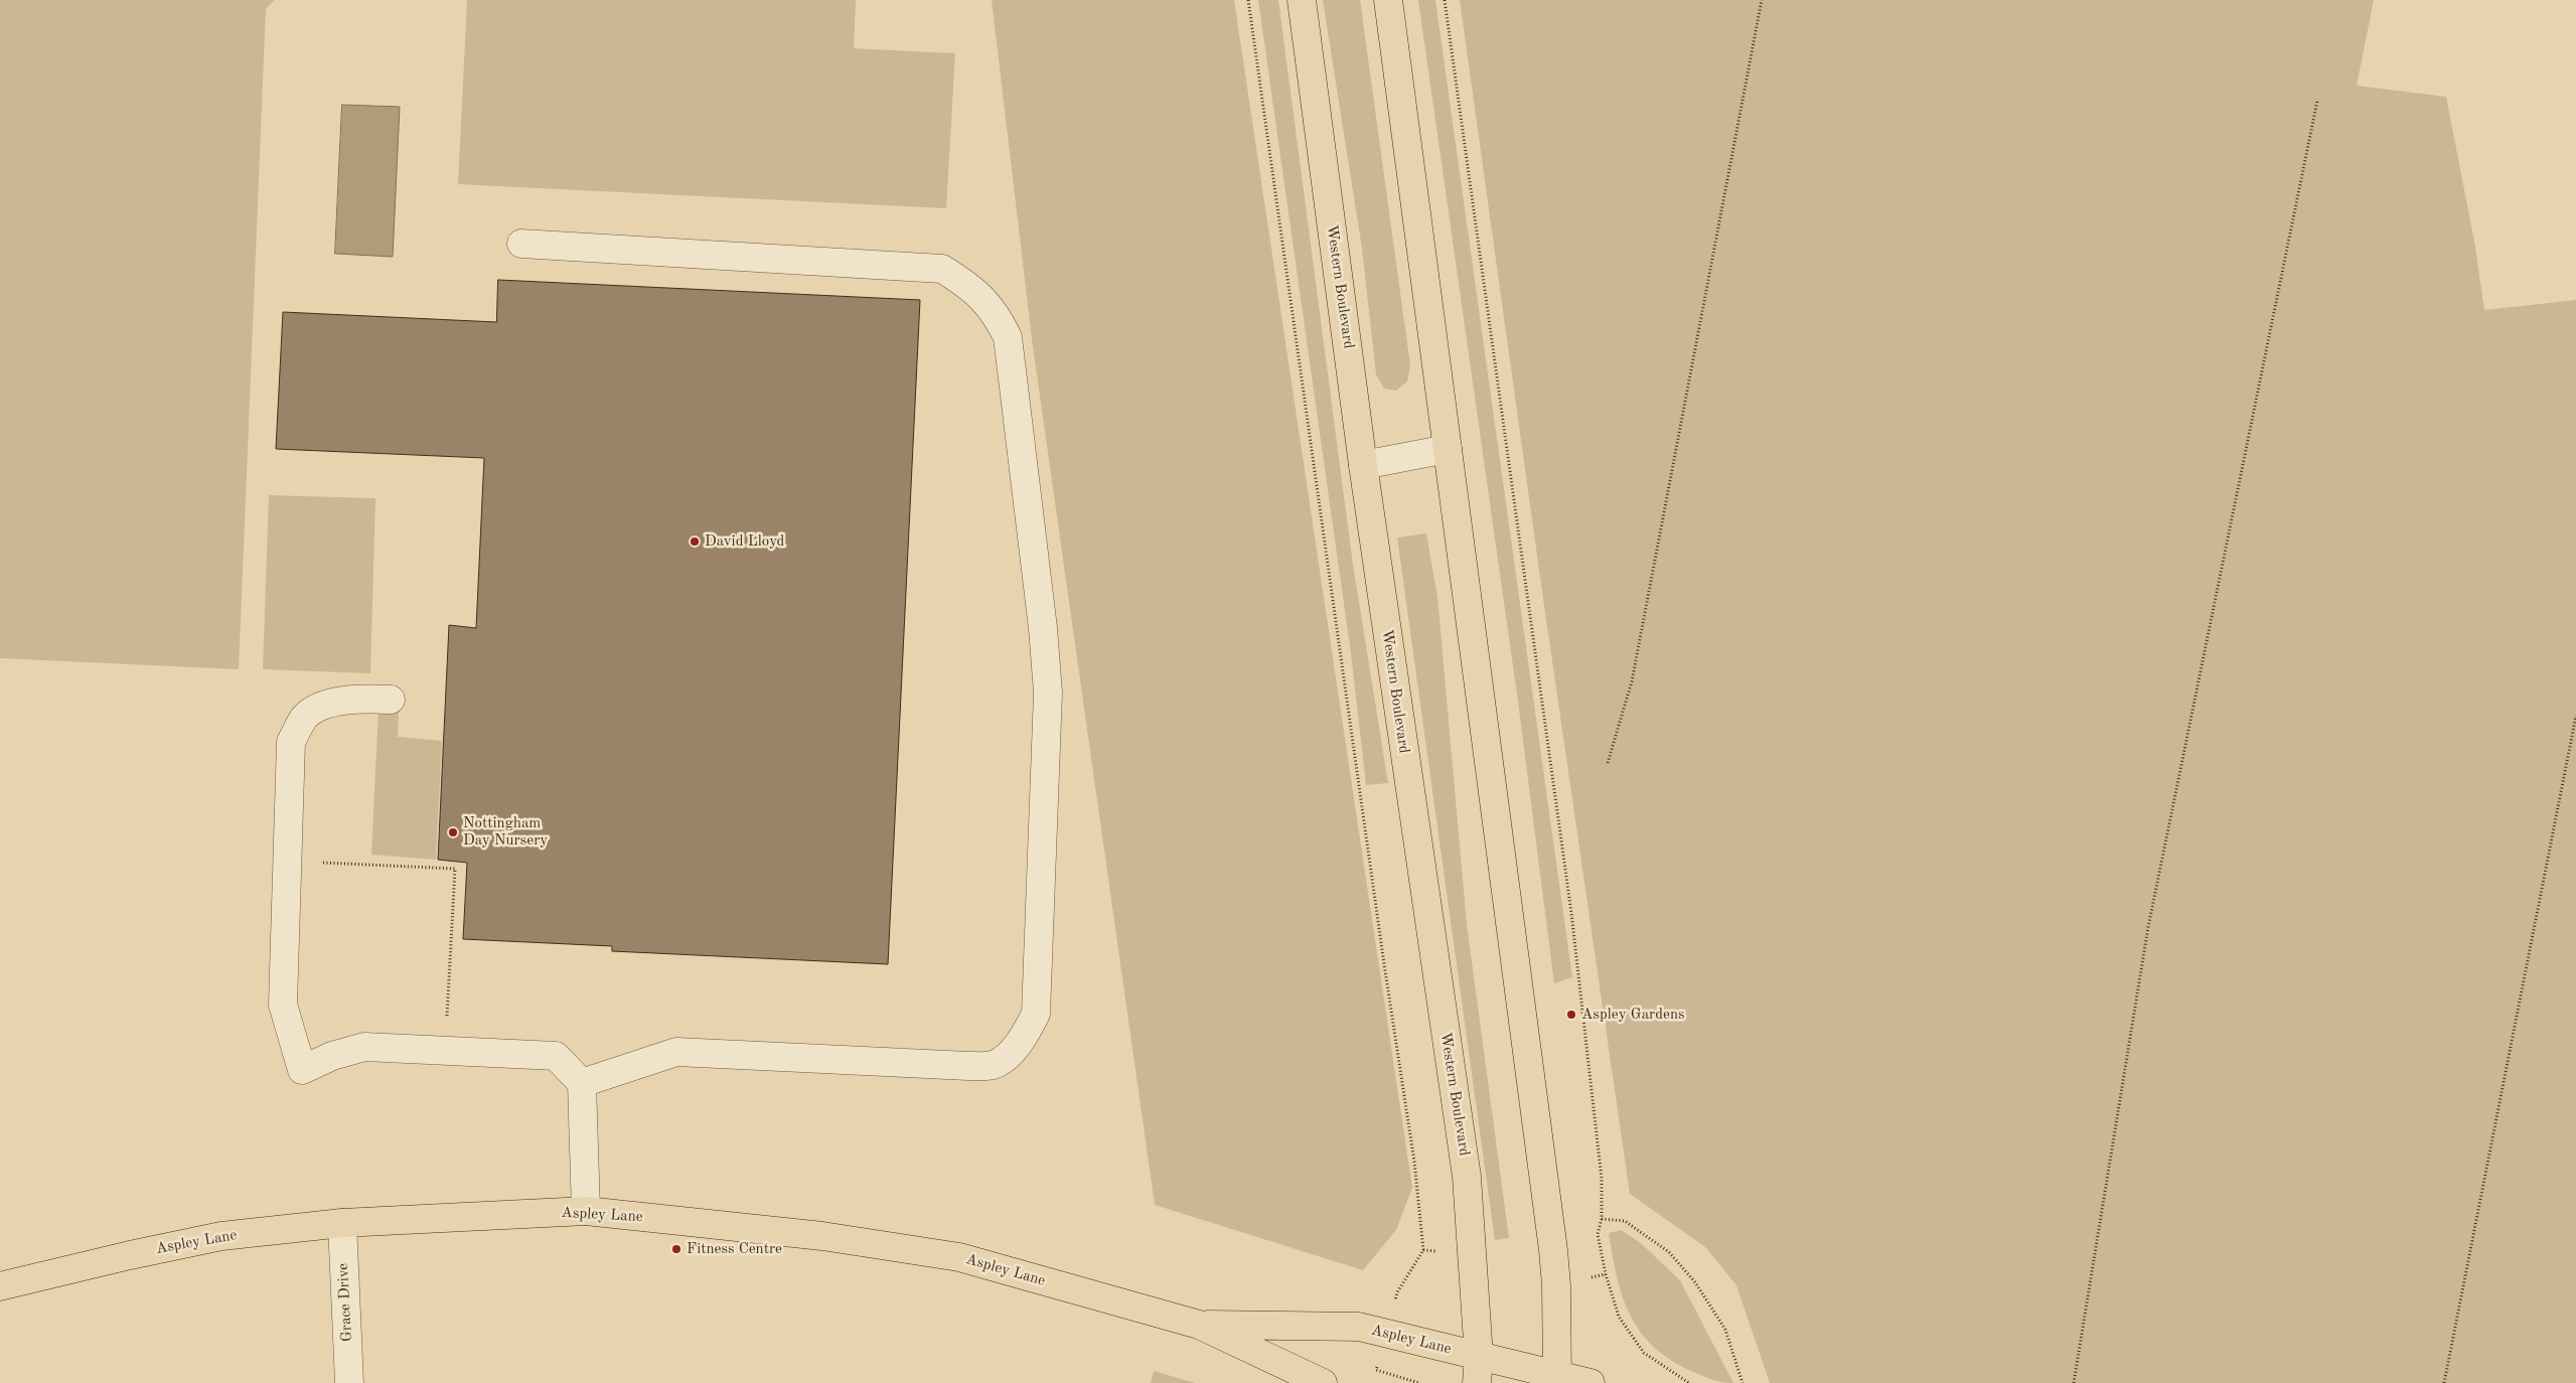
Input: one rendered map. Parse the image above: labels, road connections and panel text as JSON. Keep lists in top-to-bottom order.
{
  "streets": {
    "main road": ["Western Boulevard", "Aspley Lane"],
    "street": ["Grace Drive"]
  },
  "crossings": [
    ["Western Boulevard", "Aspley Lane"],
    ["Aspley Lane", "Grace Drive"]
  ],
  "places": [
    "David Lloyd",
    "Nottingham Day Nursery",
    "Aspley Gardens",
    "Fitness Centre"
  ]
}
